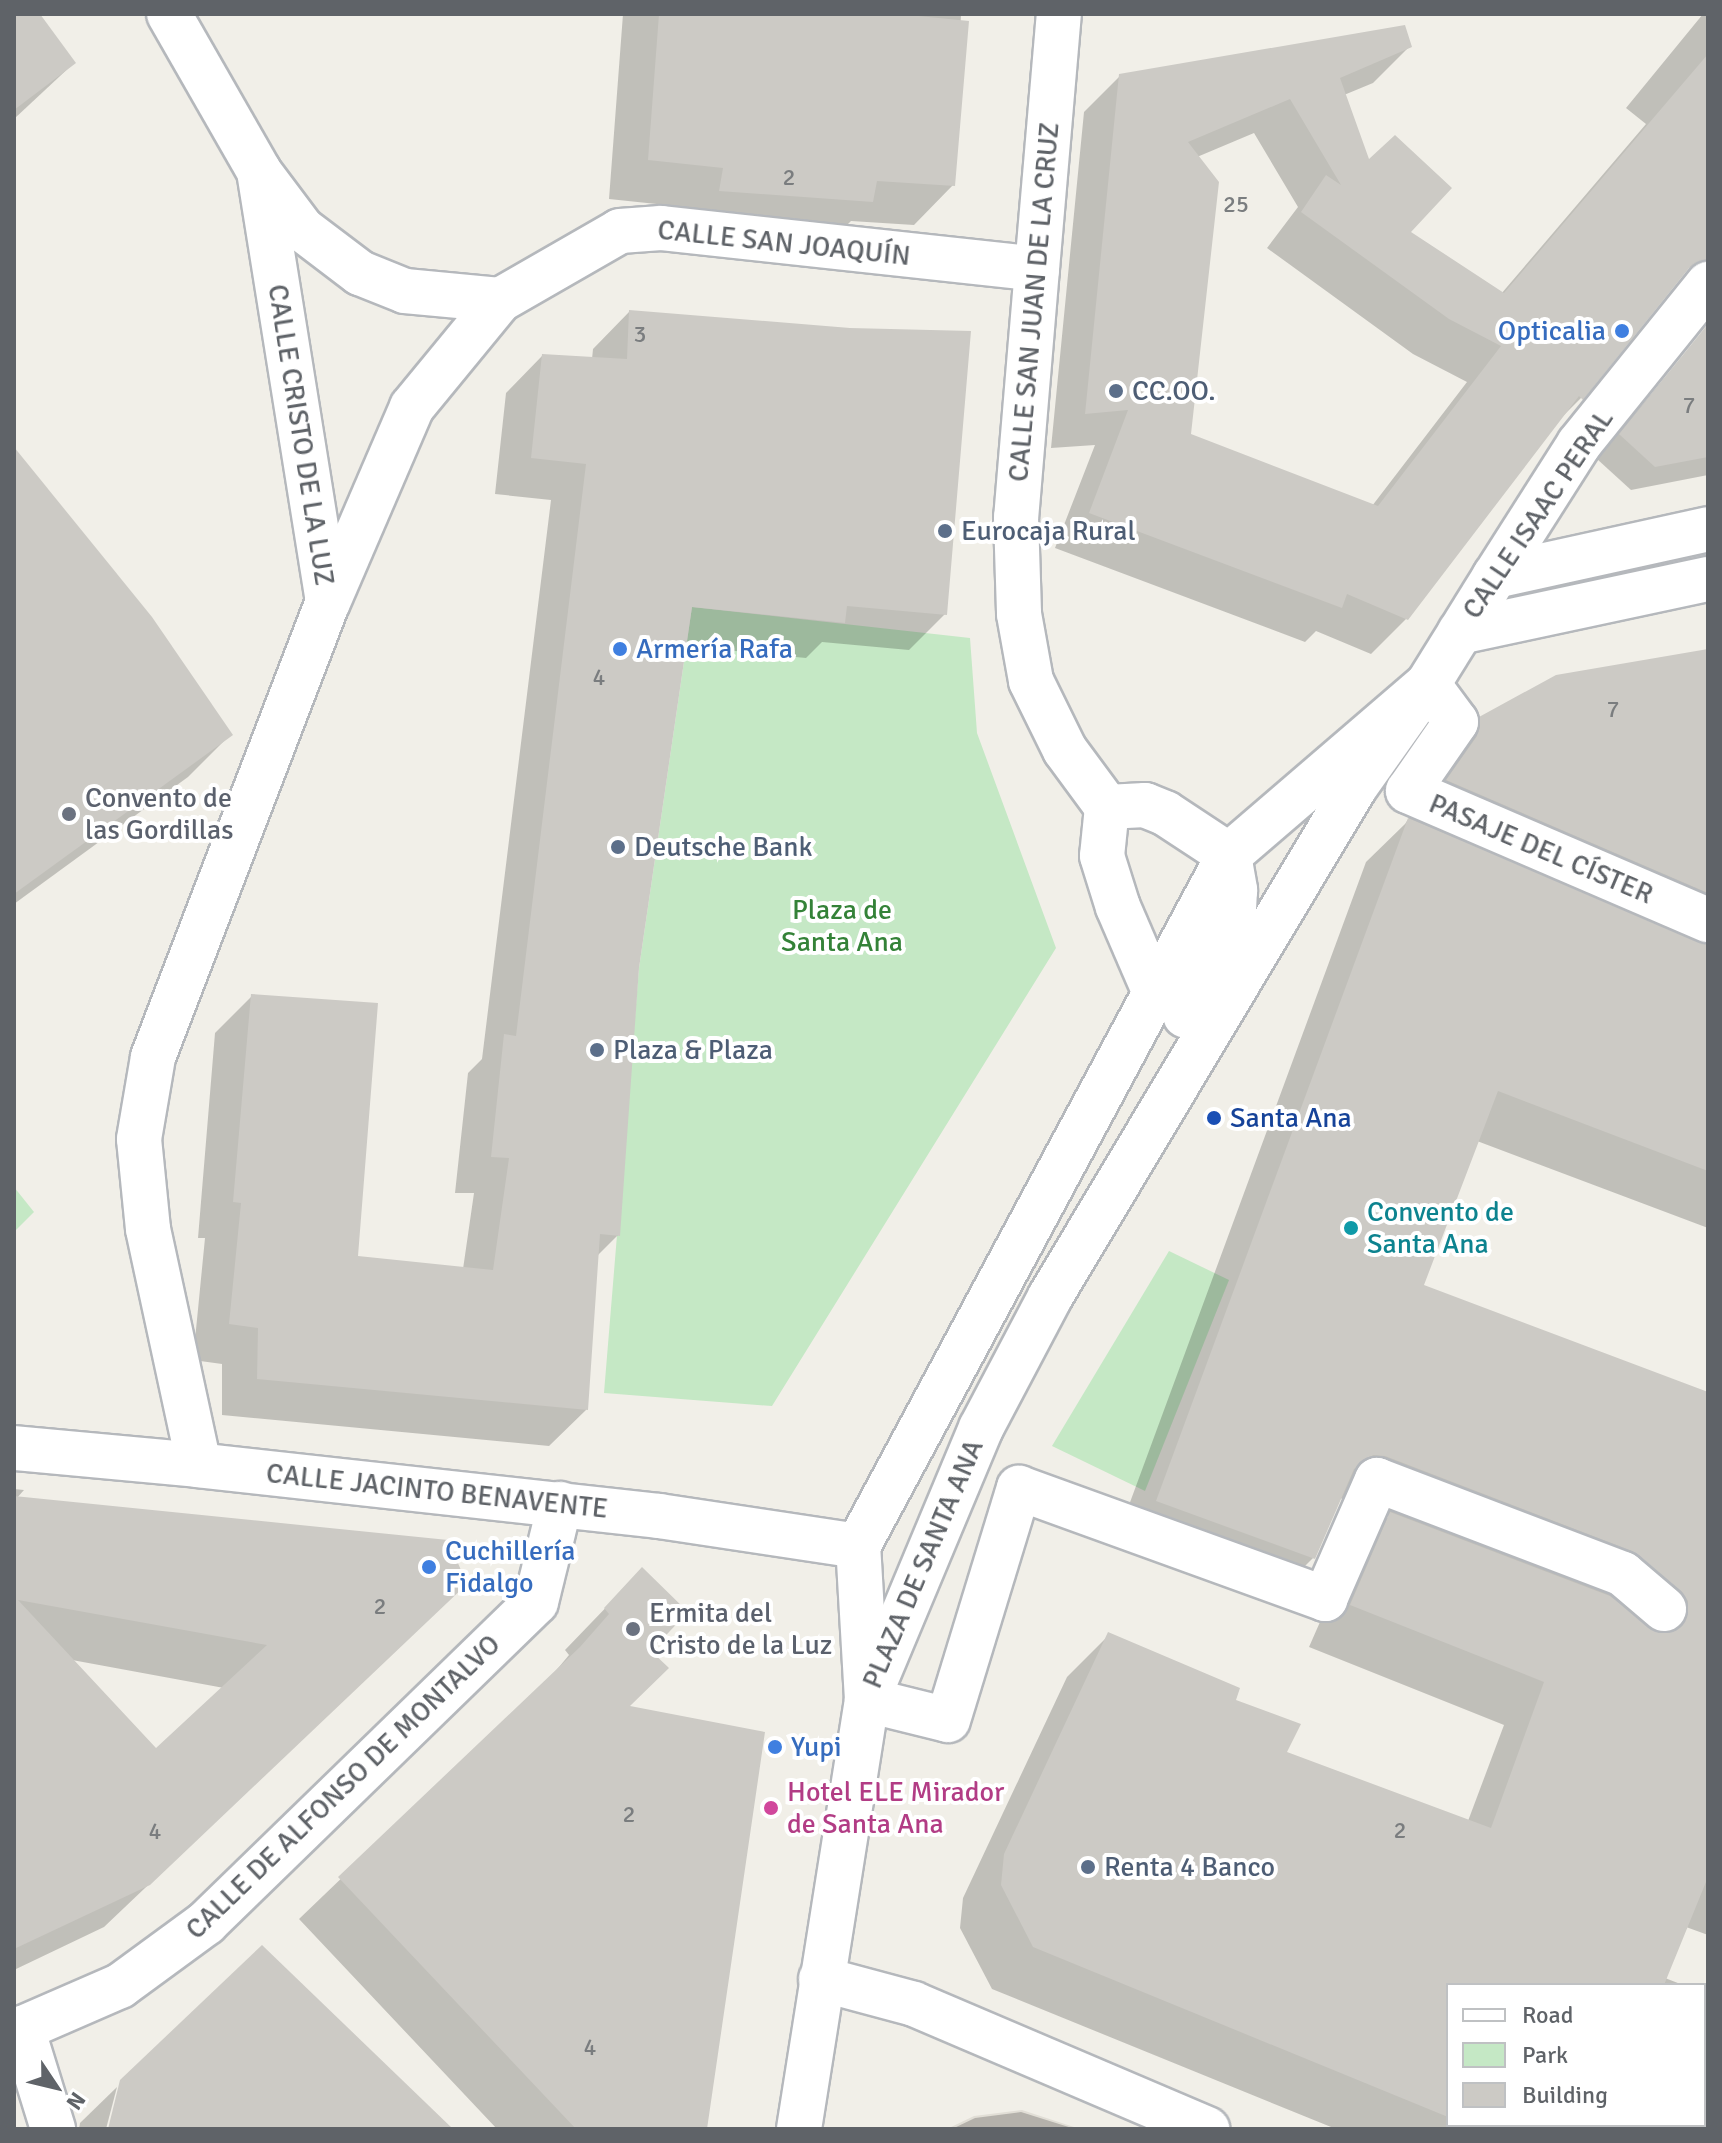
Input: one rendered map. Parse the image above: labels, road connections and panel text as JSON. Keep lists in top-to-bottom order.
{
  "streets": {
    "street": [
      "CALLE SAN JOAQUÍN",
      "CALLE SAN JUAN DE LA CRUZ",
      "CALLE CRISTO DE LA LUZ",
      "CALLE ISAAC PERAL",
      "PASAJE DEL CÍSTER",
      "CALLE JACINTO BENAVENTE",
      "PLAZA DE SANTA ANA",
      "CALLE DE ALFONSO DE MONTALVO"
    ]
  },
  "crossings": [
    ["CALLE SAN JOAQUÍN", "CALLE SAN JUAN DE LA CRUZ"],
    ["CALLE SAN JOAQUÍN", "CALLE CRISTO DE LA LUZ"],
    ["CALLE CRISTO DE LA LUZ", "CALLE JACINTO BENAVENTE"],
    ["CALLE ISAAC PERAL", "PLAZA DE SANTA ANA"],
    ["PASAJE DEL CÍSTER", "PLAZA DE SANTA ANA"],
    ["CALLE JACINTO BENAVENTE", "PLAZA DE SANTA ANA"],
    ["CALLE JACINTO BENAVENTE", "CALLE DE ALFONSO DE MONTALVO"]
  ],
  "parks": ["Plaza de Santa Ana"],
  "places": [
    "Opticalia",
    "CC.OO.",
    "Eurocaja Rural",
    "Armería Rafa",
    "Convento de las Gordillas",
    "Deutsche Bank",
    "Plaza & Plaza",
    "Santa Ana",
    "Convento de Santa Ana",
    "Cuchillería Fidalgo",
    "Ermita del Cristo de la Luz",
    "Yupi",
    "Hotel ELE Mirador de Santa Ana",
    "Renta 4 Banco"
  ],
  "house_numbers": [
    "2",
    "25",
    "3",
    "7",
    "4",
    "7",
    "2",
    "2",
    "2",
    "4",
    "4"
  ],
  "legend": ["Road", "Park", "Building"],
  "north": "bottom right"
}
